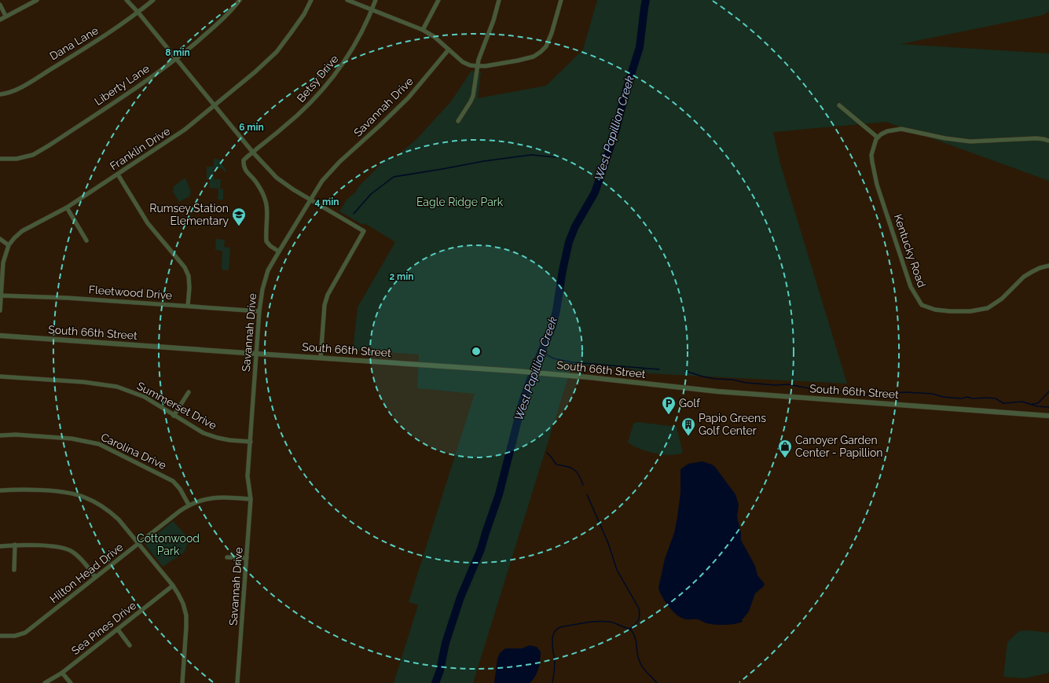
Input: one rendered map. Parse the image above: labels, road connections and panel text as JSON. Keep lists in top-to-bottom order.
{
  "streets": {
    "street": [
      "Dana Lane",
      "Betsy Drive",
      "Liberty Lane",
      "Savannah Drive",
      "Franklin Drive",
      "Kentucky Road",
      "Fleetwood Drive",
      "South 66th Street",
      "Summerset Drive",
      "Carolina Drive",
      "Hilton Head Drive",
      "Sea Pines Drive"
    ]
  },
  "crossings": [
    ["Betsy Drive", "Savannah Drive"],
    ["Savannah Drive", "Fleetwood Drive"],
    ["Savannah Drive", "South 66th Street"],
    ["Savannah Drive", "Summerset Drive"],
    ["Savannah Drive", "Hilton Head Drive"],
    ["Franklin Drive", "Fleetwood Drive"],
    ["Carolina Drive", "Hilton Head Drive"]
  ],
  "water": ["West Papillion Creek"],
  "parks": ["Eagle Ridge Park", "Cottonwood Park"],
  "places": {
    "school or university": ["Rumsey Station Elementary"],
    "parking": ["Golf"],
    "building": ["Papio Greens Golf Center"],
    "shop": ["Canoyer Garden Center - Papillion"]
  },
  "rings": [
    "8 min",
    "6 min",
    "4 min",
    "2 min"
  ]
}
